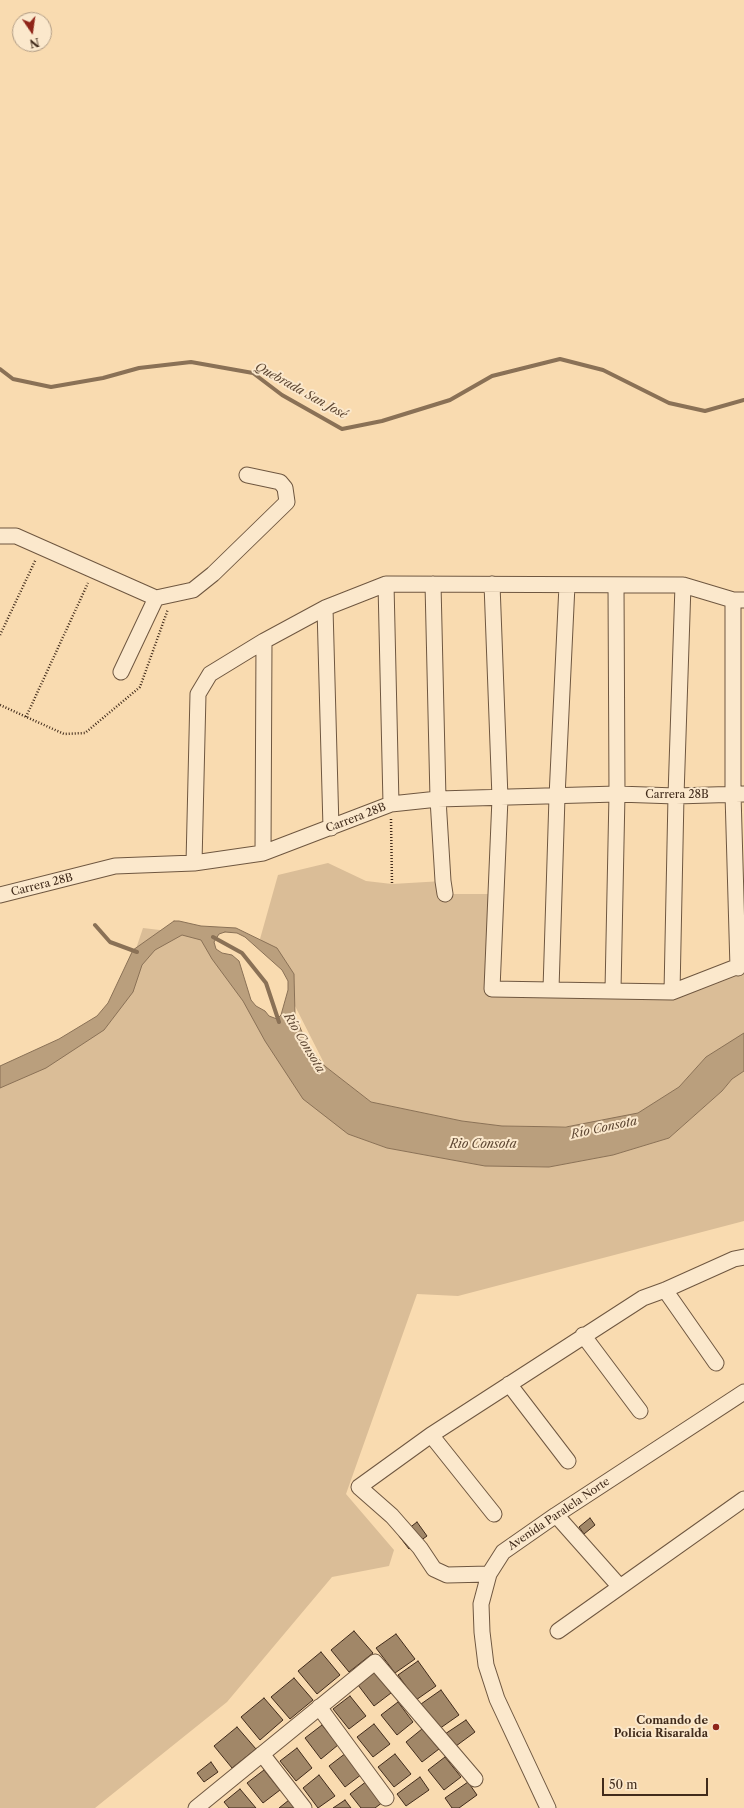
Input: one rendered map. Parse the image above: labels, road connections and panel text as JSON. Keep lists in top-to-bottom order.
{
  "streets": {
    "street": ["Carrera 28B", "Avenida Paralela Norte"]
  },
  "water": ["Quebrada San José", "Río Consota", "Rio Consota"],
  "places": ["Comando de Policia Risaralda"],
  "scale_bar": "50 m",
  "north": "bottom"
}
